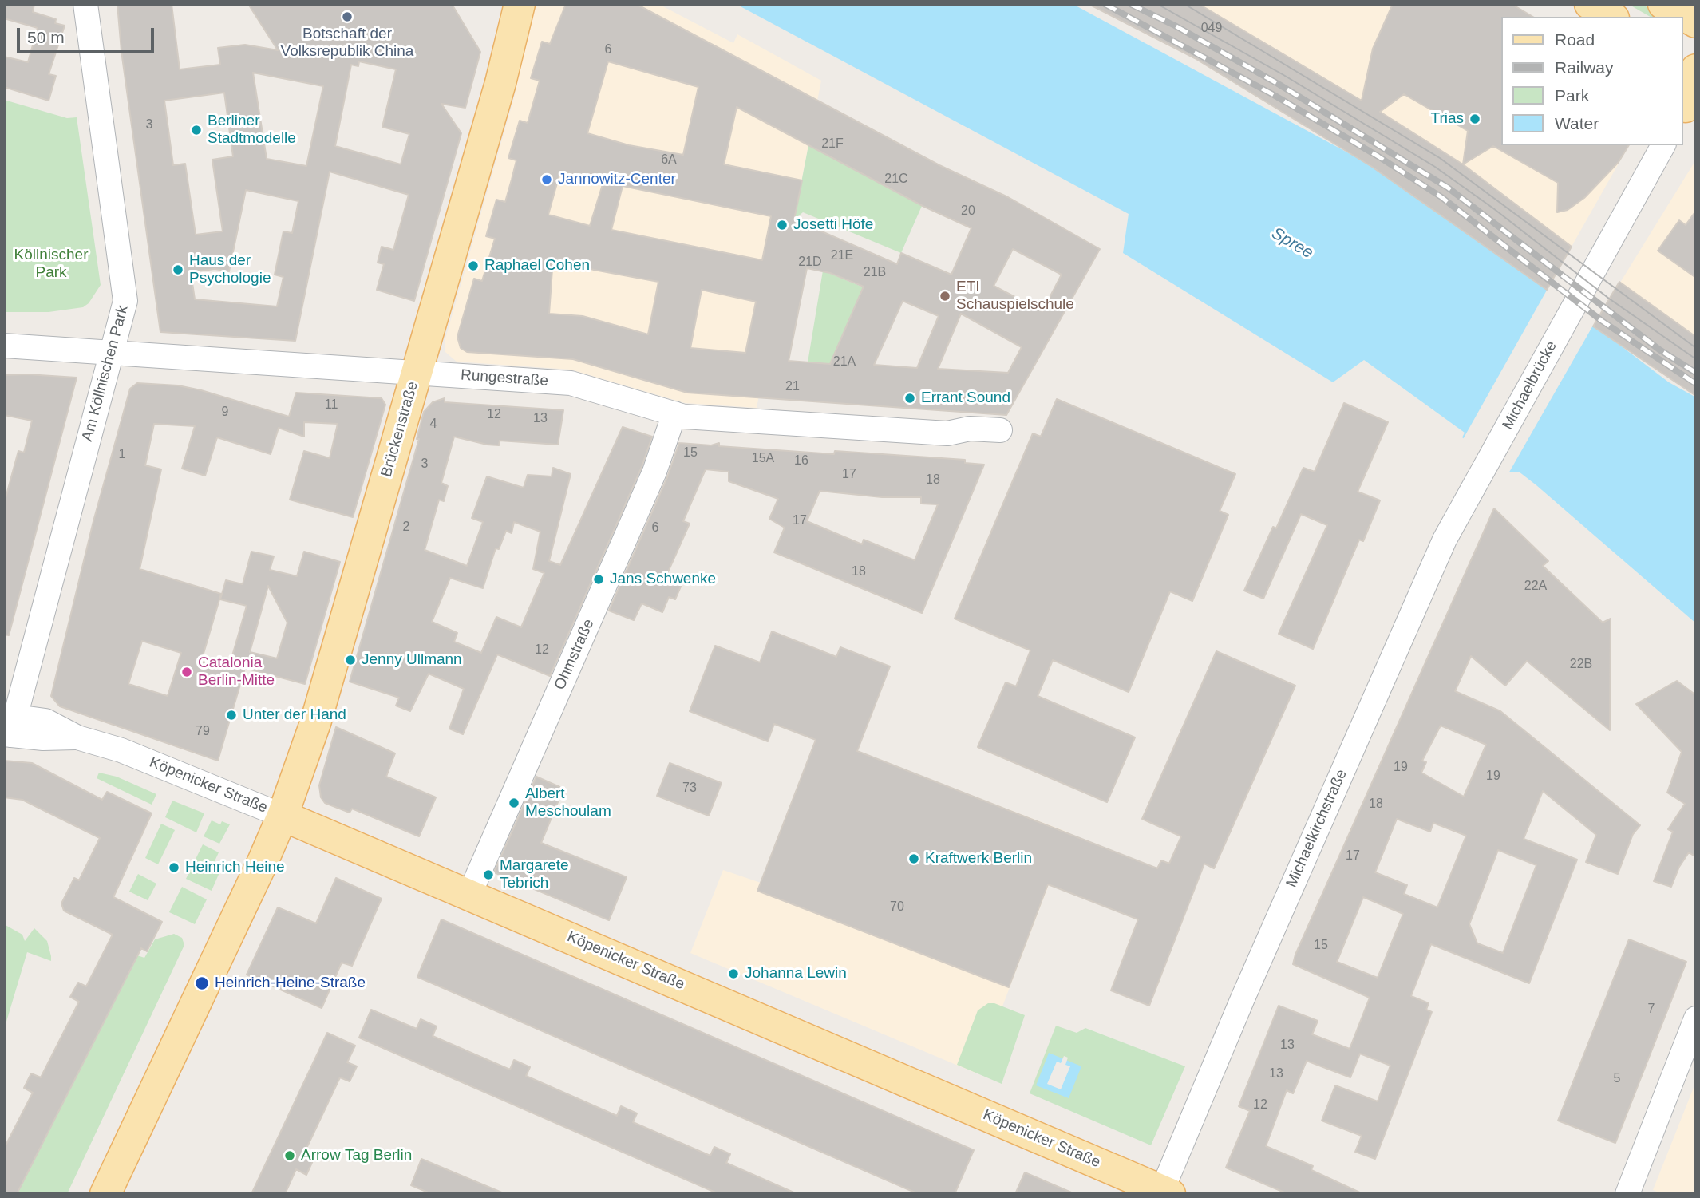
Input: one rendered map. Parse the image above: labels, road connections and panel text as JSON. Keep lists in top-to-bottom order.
{
  "streets": {
    "main road": ["Brückenstraße", "Köpenicker Straße"],
    "street": [
      "Am Köllnischen Park",
      "Rungestraße",
      "Michaelbrücke",
      "Ohmstraße",
      "Michaelkirchstraße"
    ]
  },
  "crossings": [
    ["Am Köllnischen Park", "Rungestraße"],
    ["Am Köllnischen Park", "Köpenicker Straße"],
    ["Rungestraße", "Brückenstraße"],
    ["Rungestraße", "Ohmstraße"],
    ["Michaelbrücke", "Michaelkirchstraße"],
    ["Brückenstraße", "Köpenicker Straße"],
    ["Ohmstraße", "Köpenicker Straße"],
    ["Köpenicker Straße", "Michaelkirchstraße"]
  ],
  "water": ["Spree"],
  "parks": ["Köllnischer Park"],
  "places": [
    "Botschaft der Volksrepublik China",
    "Trias",
    "Berliner Stadtmodelle",
    "Jannowitz-Center",
    "Josetti Höfe",
    "Raphael Cohen",
    "Haus der Psychologie",
    "ETI Schauspielschule",
    "Errant Sound",
    "Jans Schwenke",
    "Jenny Ullmann",
    "Catalonia Berlin-Mitte",
    "Unter der Hand",
    "Albert Meschoulam",
    "Kraftwerk Berlin",
    "Heinrich Heine",
    "Margarete Tebrich",
    "Johanna Lewin",
    "Heinrich-Heine-Straße",
    "Arrow Tag Berlin"
  ],
  "house_numbers": [
    "049",
    "6",
    "3",
    "21F",
    "6A",
    "21C",
    "20",
    "21E",
    "21D",
    "21B",
    "21A",
    "21",
    "11",
    "9",
    "12",
    "13",
    "4",
    "15",
    "1",
    "15A",
    "16",
    "3",
    "17",
    "18",
    "17",
    "2",
    "6",
    "18",
    "22A",
    "12",
    "22B",
    "79",
    "19",
    "19",
    "73",
    "18",
    "17",
    "70",
    "15",
    "7",
    "13",
    "13",
    "5",
    "12"
  ],
  "legend": [
    "Road",
    "Railway",
    "Park",
    "Water"
  ],
  "scale_bar": "50 m"
}
